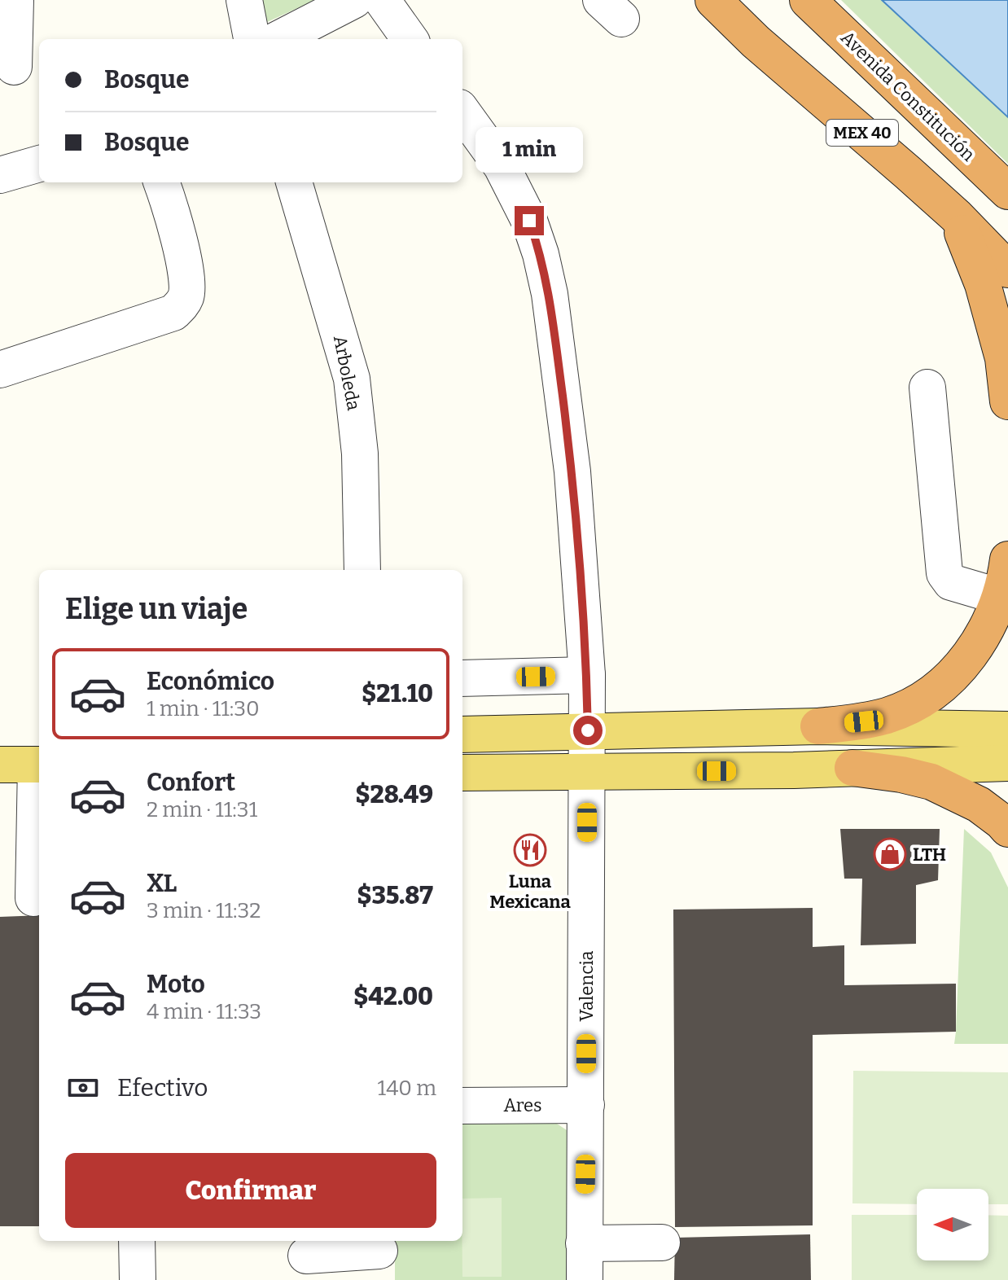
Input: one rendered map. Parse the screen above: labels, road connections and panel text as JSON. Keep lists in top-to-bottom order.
{
  "streets": {
    "highway": ["Avenida Constitución", "MEX 40"],
    "street": ["Arboleda", "Valencia", "Ares"]
  },
  "crossings": [
    ["Valencia", "Ares"]
  ],
  "places": {
    "restaurant": ["Luna Mexicana"],
    "shop": ["LTH"]
  },
  "north": "left",
  "page": {
    "banner": ["Bosque", "Bosque"],
    "bubble": "1 min",
    "heading": "Elige un viaje",
    "list": [
      {
        "name": "Económico",
        "note": "1 min · 11:30",
        "value": "$21.10"
      },
      {
        "name": "Confort",
        "note": "2 min · 11:31",
        "value": "$28.49"
      },
      {
        "name": "XL",
        "note": "3 min · 11:32",
        "value": "$35.87"
      },
      {
        "name": "Moto",
        "note": "4 min · 11:33",
        "value": "$42.00"
      }
    ],
    "pay": ["Efectivo", "140 m"],
    "buttons": "Confirmar"
  }
}
